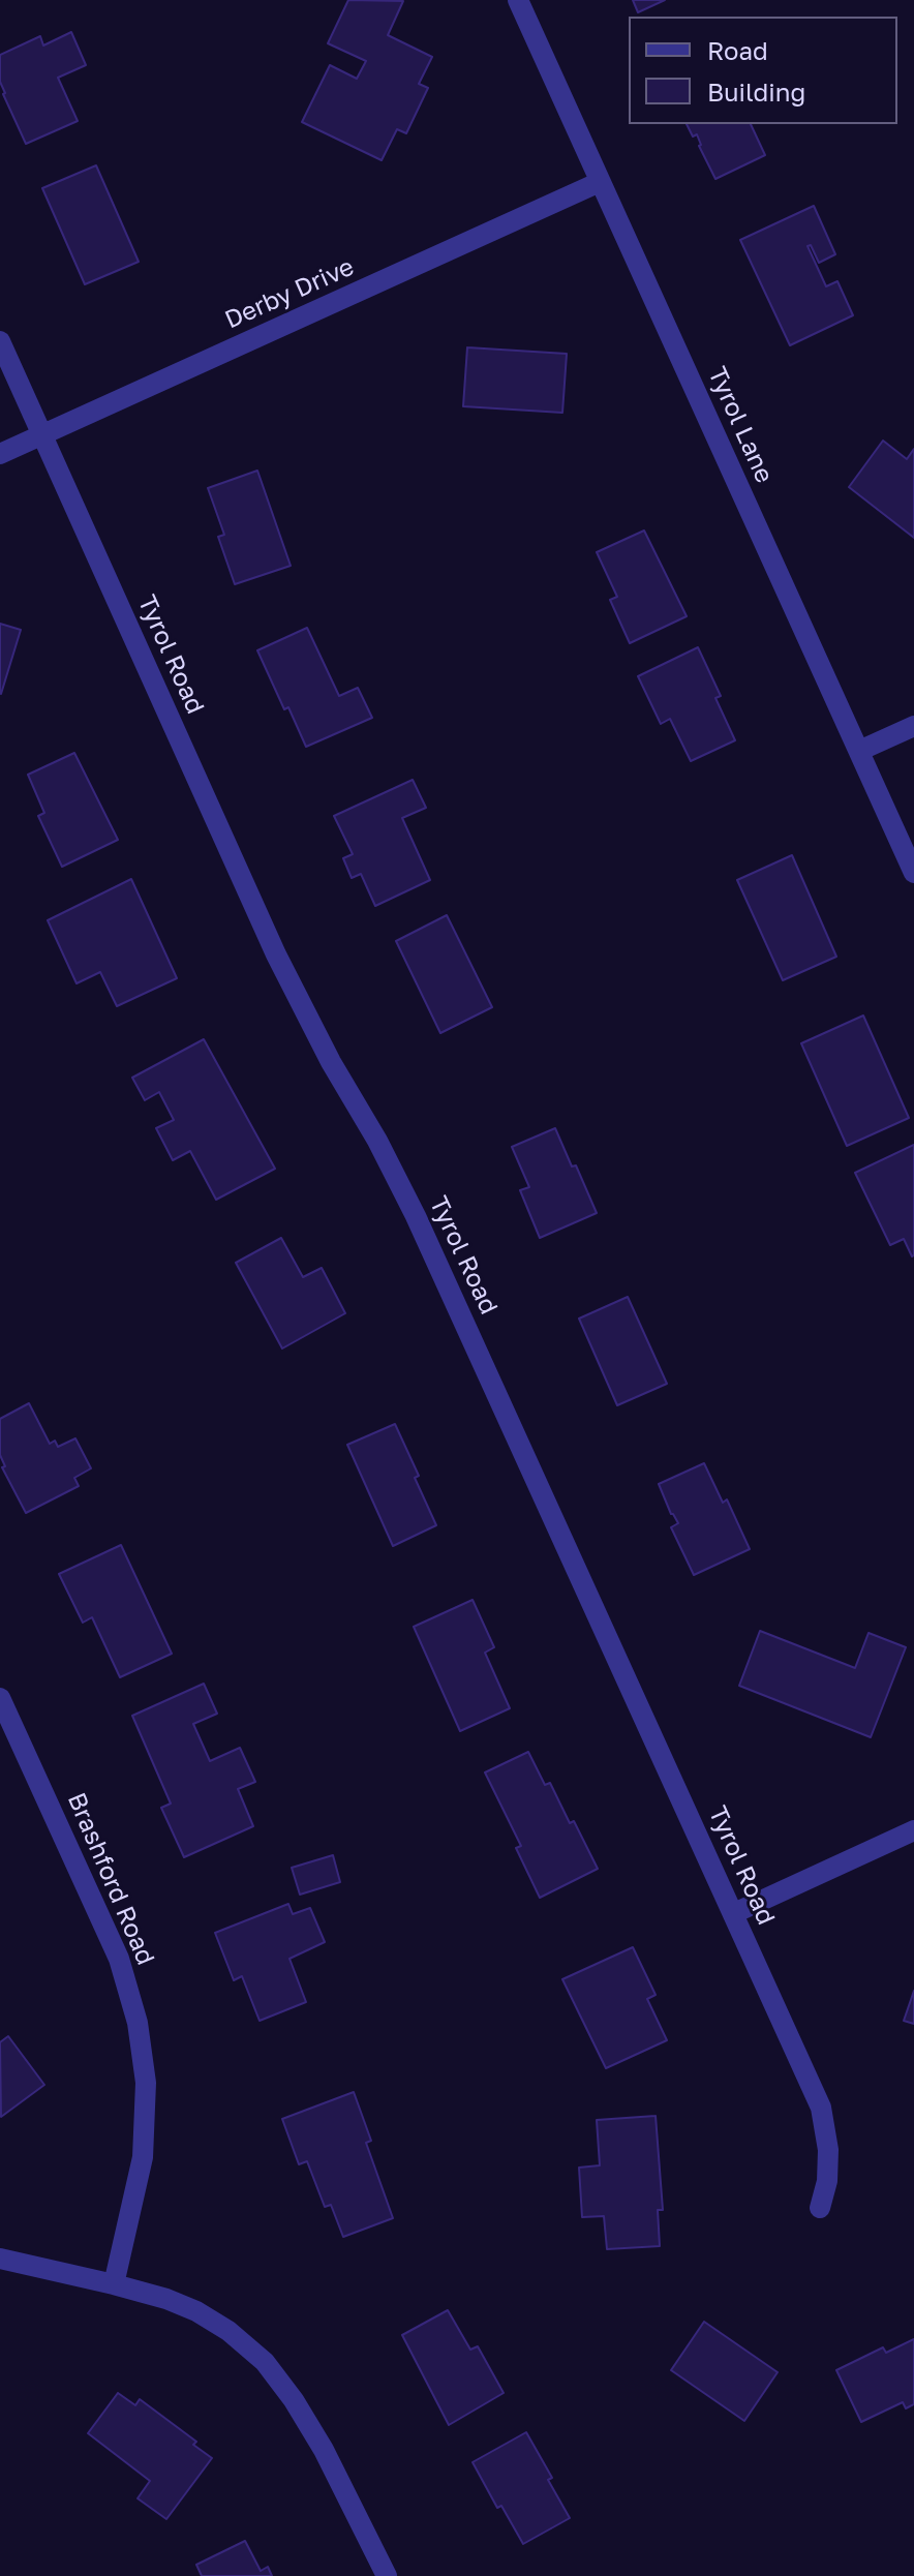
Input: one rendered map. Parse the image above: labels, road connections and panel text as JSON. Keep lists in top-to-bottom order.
{
  "streets": {
    "street": [
      "Derby Drive",
      "Tyrol Lane",
      "Tyrol Road",
      "Brashford Road"
    ]
  },
  "crossings": [
    ["Derby Drive", "Tyrol Lane"],
    ["Derby Drive", "Tyrol Road"]
  ],
  "legend": ["Road", "Building"]
}
